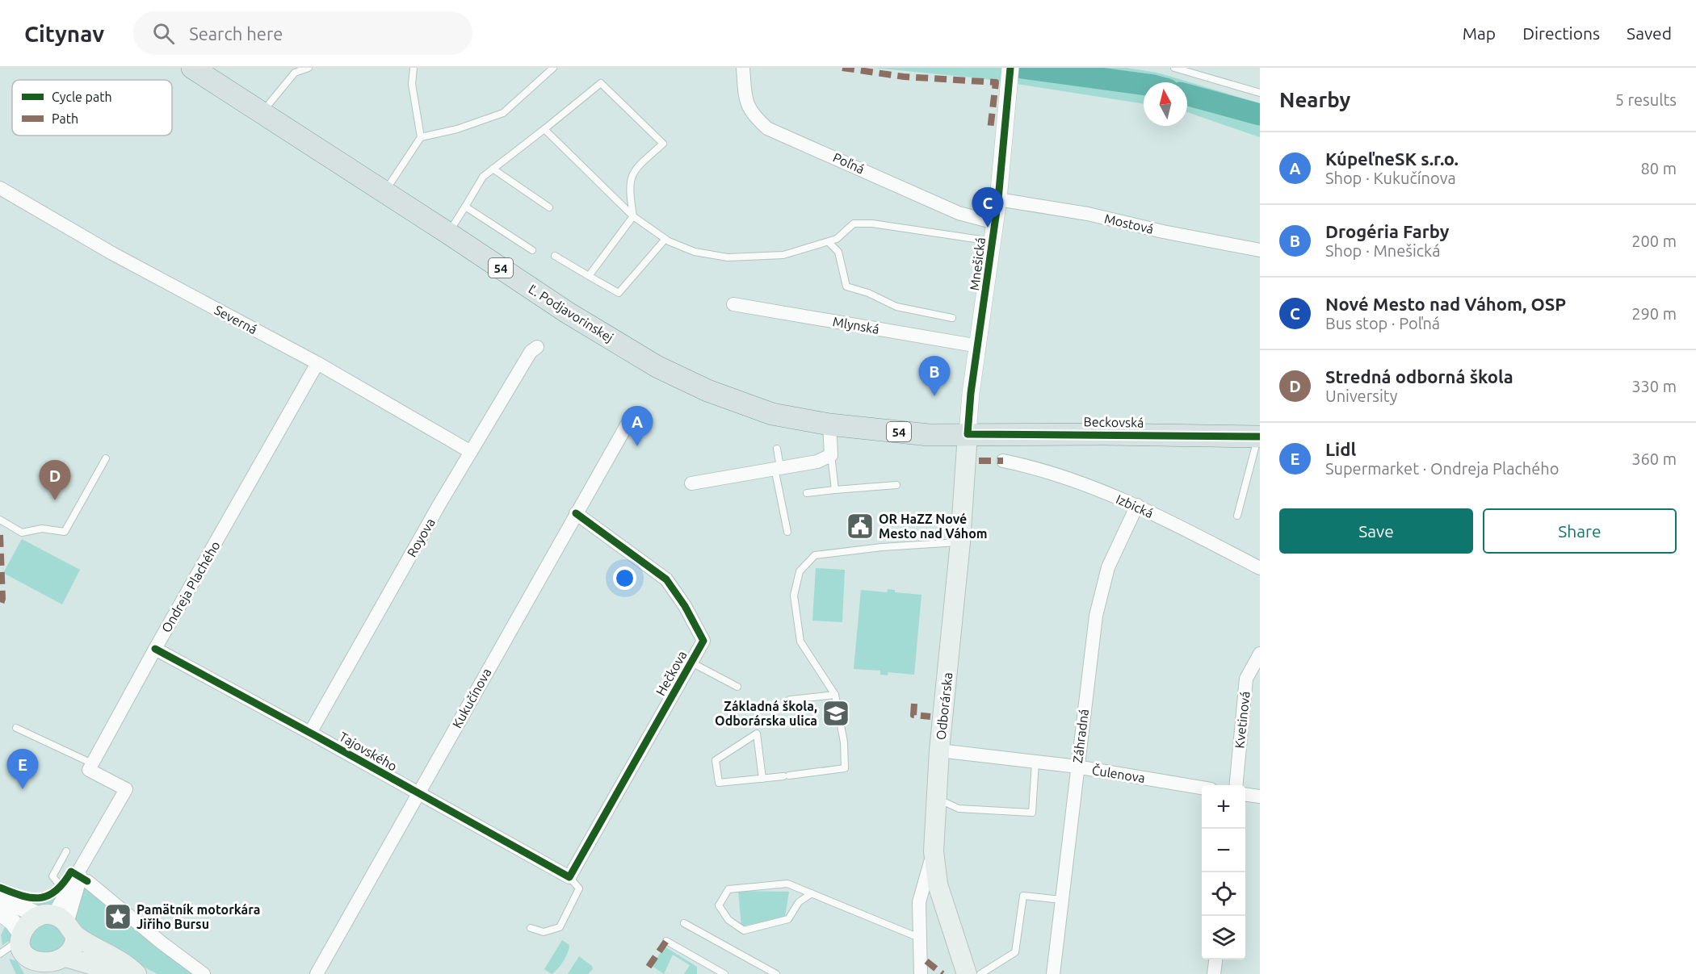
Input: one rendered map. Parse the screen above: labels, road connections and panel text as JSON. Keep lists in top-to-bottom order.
{
  "streets": {
    "main road": [
      "54",
      "Ľ. Podjavorinskej",
      "Beckovská",
      "Odborárska"
    ],
    "street": [
      "Poľná",
      "Mostová",
      "Mnešická",
      "Severná",
      "Mlynská",
      "Izbická",
      "Royova",
      "Ondreja Plachého",
      "Hečkova",
      "Kukučínova",
      "Kvetinová",
      "Záhradná",
      "Tajovského",
      "Čulenova"
    ]
  },
  "crossings": [
    ["Poľná", "Mnešická"],
    ["Mostová", "Mnešická"],
    ["Mnešická", "Ľ. Podjavorinskej"],
    ["Mnešická", "Mlynská"],
    ["Mnešická", "Beckovská"],
    ["Mnešická", "Odborárska"],
    ["Ľ. Podjavorinskej", "Beckovská"],
    ["Ľ. Podjavorinskej", "Odborárska"],
    ["Severná", "Royova"],
    ["Severná", "Ondreja Plachého"],
    ["Beckovská", "Odborárska"],
    ["Izbická", "Záhradná"],
    ["Royova", "Tajovského"],
    ["Ondreja Plachého", "Tajovského"],
    ["Hečkova", "Kukučínova"],
    ["Hečkova", "Tajovského"],
    ["Kukučínova", "Tajovského"],
    ["Odborárska", "Čulenova"],
    ["Záhradná", "Čulenova"]
  ],
  "places": {
    "public building": ["OR HaZZ Nové Mesto nad Váhom"],
    "school or university": ["Základná škola, Odborárska ulica"],
    "place": ["Pamätník motorkára Jiřiho Bursu"]
  },
  "legend": ["Cycle path", "Path"],
  "north": "top",
  "page": {
    "header": "Citynav",
    "search": "Search here",
    "nav": ["Map", "Directions", "Saved"],
    "heading": ["Nearby", "5 results"],
    "list": [
      {
        "mark": "A",
        "name": "KúpeľneSK s.r.o.",
        "note": "Shop · Kukučínova",
        "value": "80 m"
      },
      {
        "mark": "B",
        "name": "Drogéria Farby",
        "note": "Shop · Mnešická",
        "value": "200 m"
      },
      {
        "mark": "C",
        "name": "Nové Mesto nad Váhom, OSP",
        "note": "Bus stop · Poľná",
        "value": "290 m"
      },
      {
        "mark": "D",
        "name": "Stredná odborná škola",
        "note": "University",
        "value": "330 m"
      },
      {
        "mark": "E",
        "name": "Lidl",
        "note": "Supermarket · Ondreja Plachého",
        "value": "360 m"
      }
    ],
    "pins": [
      "C",
      "B",
      "A",
      "D",
      "E"
    ],
    "buttons": ["Save", "Share"],
    "map_buttons": ["+", "−"]
  }
}
